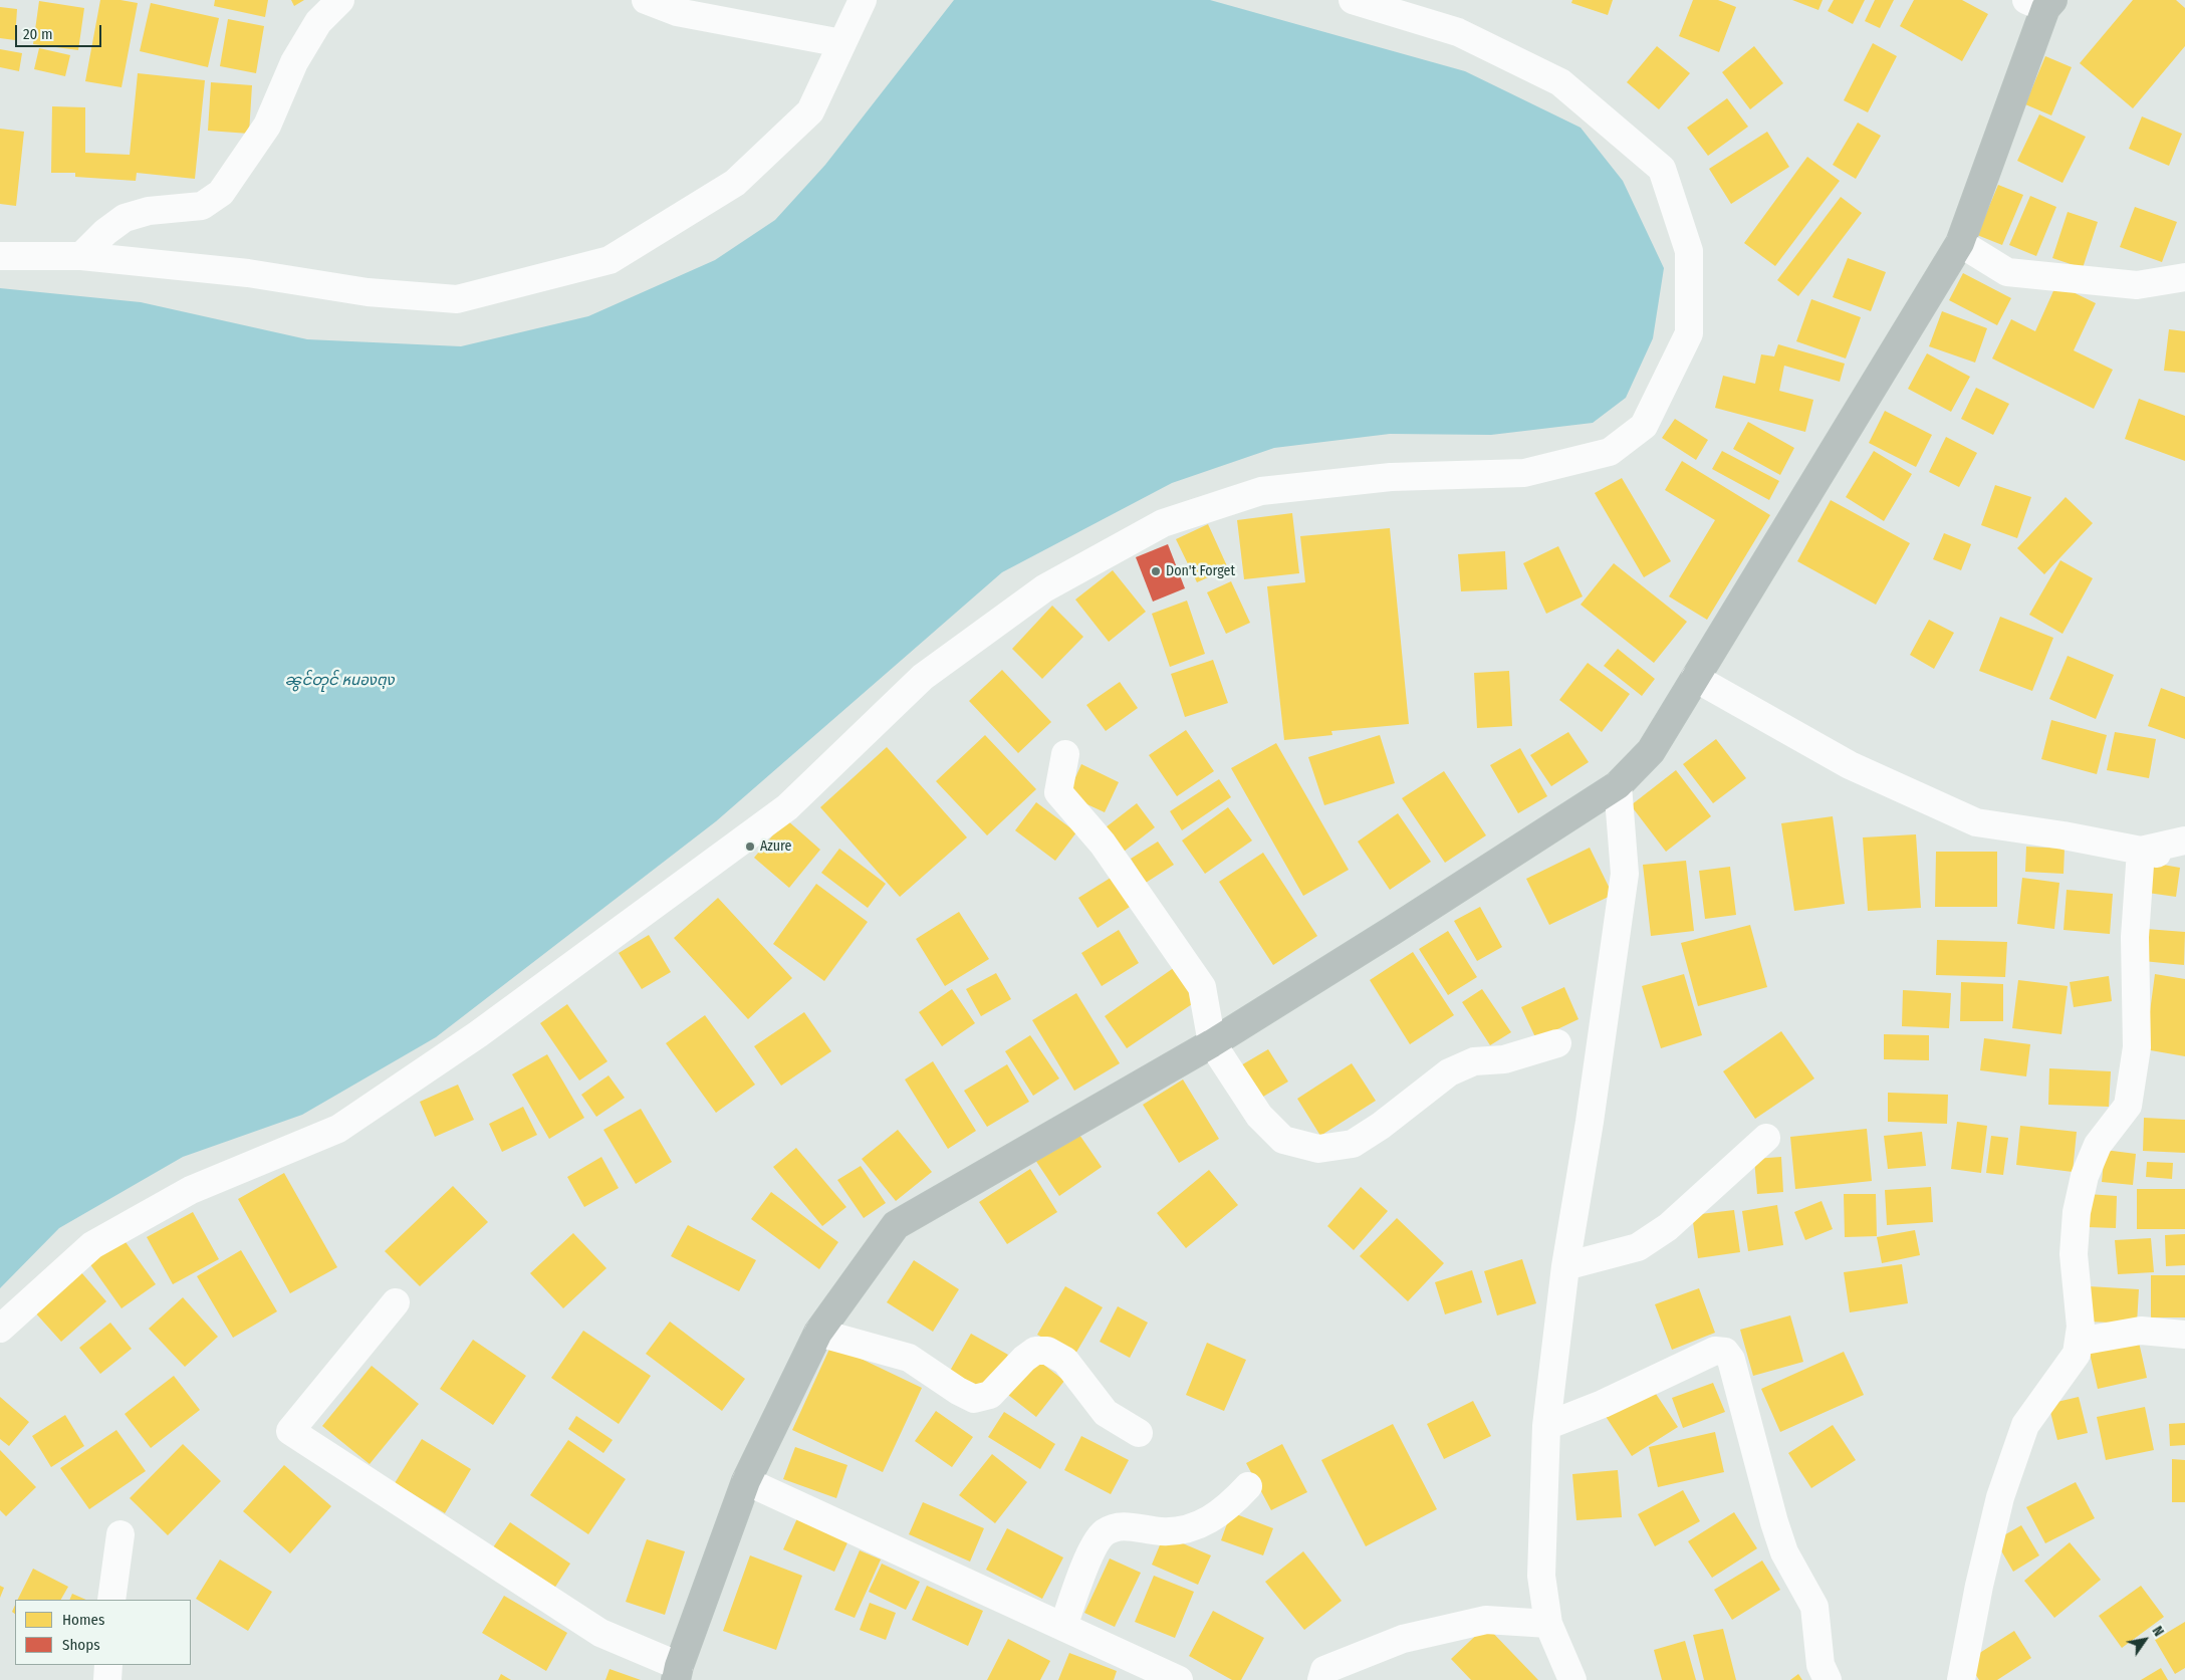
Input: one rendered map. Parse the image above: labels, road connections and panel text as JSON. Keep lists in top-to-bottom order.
{
  "water": ["ၼွင်တုင် หนองตุง"],
  "places": ["Don't Forget", "Azure"],
  "legend": ["Homes", "Shops"],
  "scale_bar": "20 m",
  "north": "top right"
}
